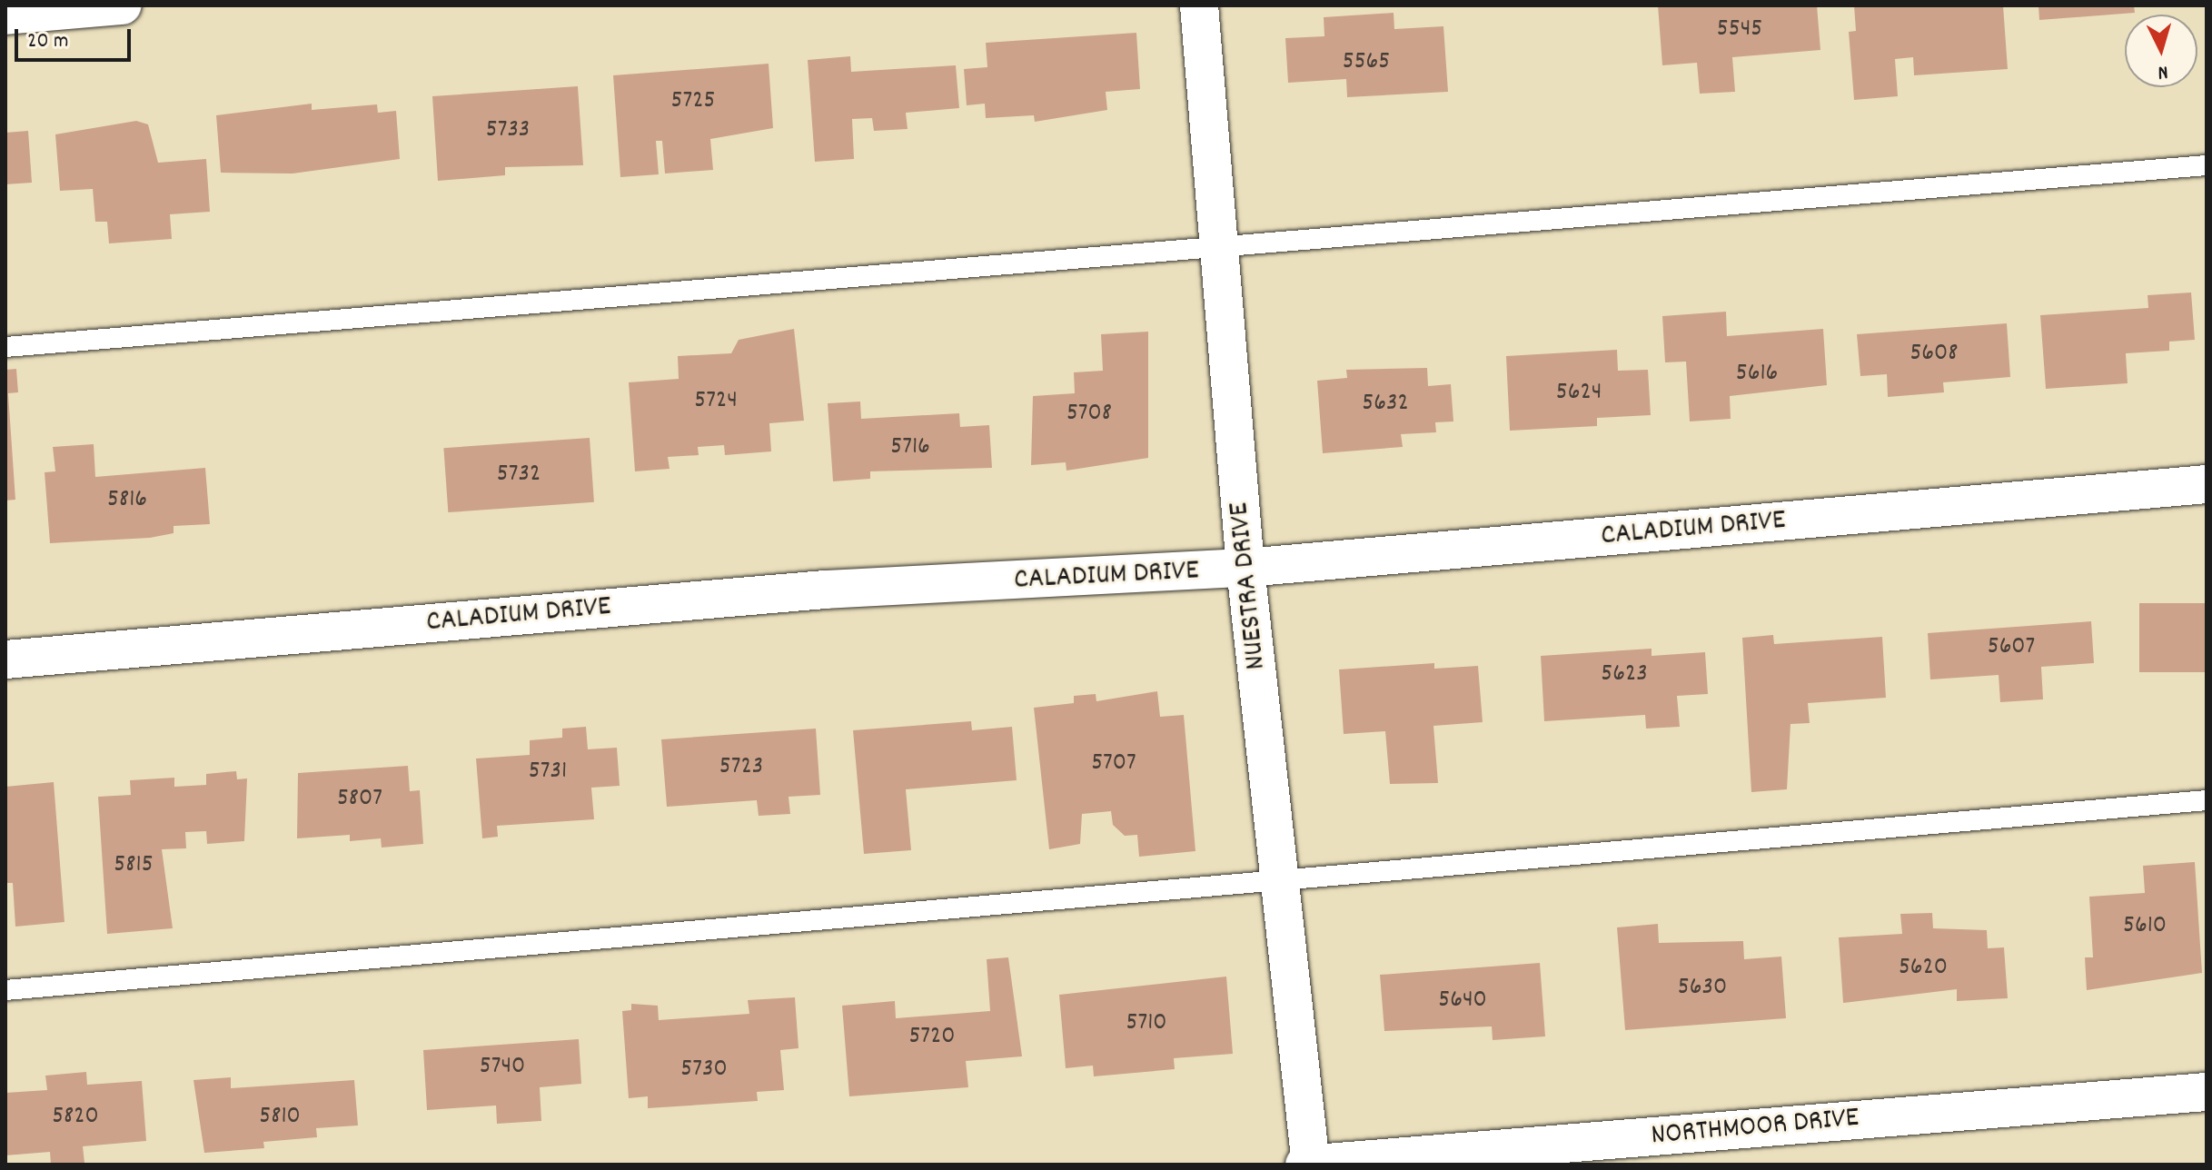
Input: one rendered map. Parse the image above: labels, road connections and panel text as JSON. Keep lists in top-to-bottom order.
{
  "streets": {
    "street": ["CALADIUM DRIVE", "NUESTRA DRIVE", "NORTHMOOR DRIVE"]
  },
  "crossings": [
    ["CALADIUM DRIVE", "NUESTRA DRIVE"],
    ["NUESTRA DRIVE", "NORTHMOOR DRIVE"]
  ],
  "house_numbers": [
    "5545",
    "5565",
    "5725",
    "5733",
    "5608",
    "5616",
    "5624",
    "5724",
    "5632",
    "5708",
    "5716",
    "5732",
    "5816",
    "5607",
    "5623",
    "5707",
    "5723",
    "5731",
    "5807",
    "5815",
    "5610",
    "5620",
    "5630",
    "5640",
    "5710",
    "5720",
    "5740",
    "5730",
    "5820",
    "5810"
  ],
  "scale_bar": "20 m",
  "north": "bottom"
}
